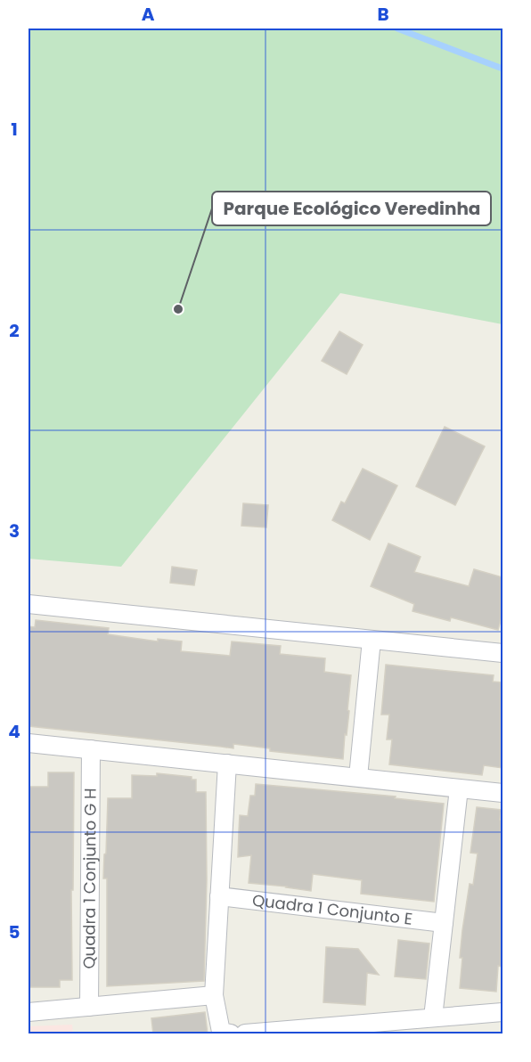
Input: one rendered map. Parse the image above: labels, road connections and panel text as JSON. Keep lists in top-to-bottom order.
{
  "streets": {
    "street": ["Quadra 1 Conjunto G H", "Quadra 1 Conjunto E"]
  },
  "places": ["Parque Ecológico Veredinha"],
  "grid": {
    "columns": ["A", "B"],
    "rows": [
      "1",
      "2",
      "3",
      "4",
      "5"
    ]
  }
}
